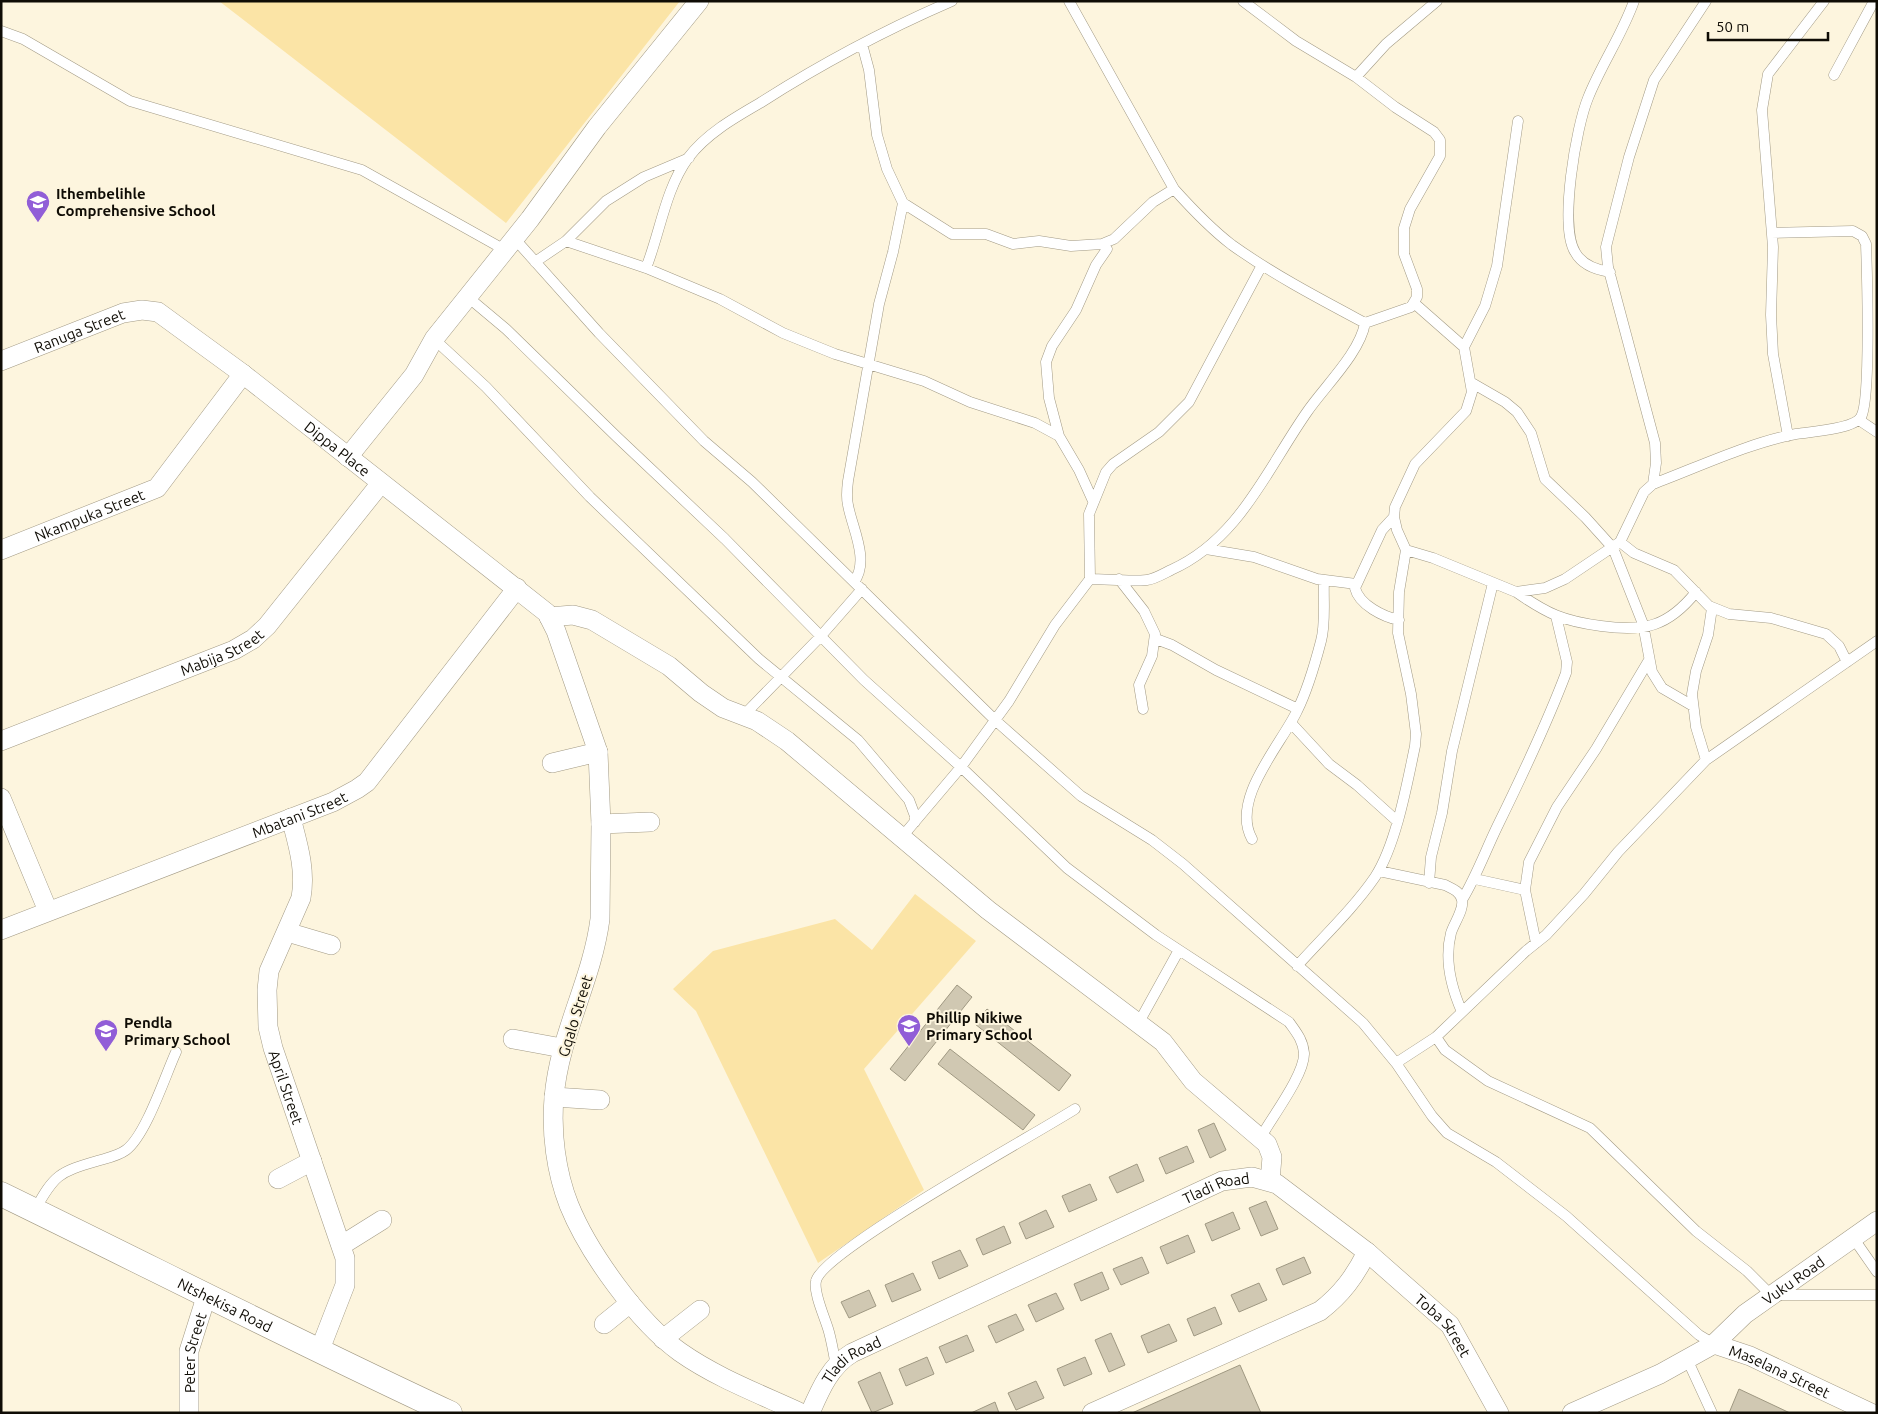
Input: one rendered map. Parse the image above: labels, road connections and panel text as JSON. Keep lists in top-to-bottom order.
{
  "streets": {
    "street": [
      "Ranuga Street",
      "Dippa Place",
      "Nkampuka Street",
      "Mabija Street",
      "Mbatani Street",
      "Gqalo Street",
      "April Street",
      "Tladi Road",
      "Vuku Road",
      "Ntshekisa Road",
      "Toba Street",
      "Peter Street",
      "Maselana Street"
    ]
  },
  "crossings": [
    ["Ranuga Street", "Dippa Place"],
    ["Dippa Place", "Nkampuka Street"],
    ["Dippa Place", "Mabija Street"],
    ["Dippa Place", "Mbatani Street"],
    ["Dippa Place", "Gqalo Street"],
    ["Mbatani Street", "Gqalo Street"],
    ["Mbatani Street", "April Street"],
    ["April Street", "Ntshekisa Road"],
    ["Tladi Road", "Toba Street"],
    ["Vuku Road", "Maselana Street"],
    ["Ntshekisa Road", "Peter Street"]
  ],
  "places": {
    "school or university": ["Ithembelihle Comprehensive School", "Phillip Nikiwe Primary School", "Pendla Primary School"]
  },
  "scale_bar": "50 m"
}
